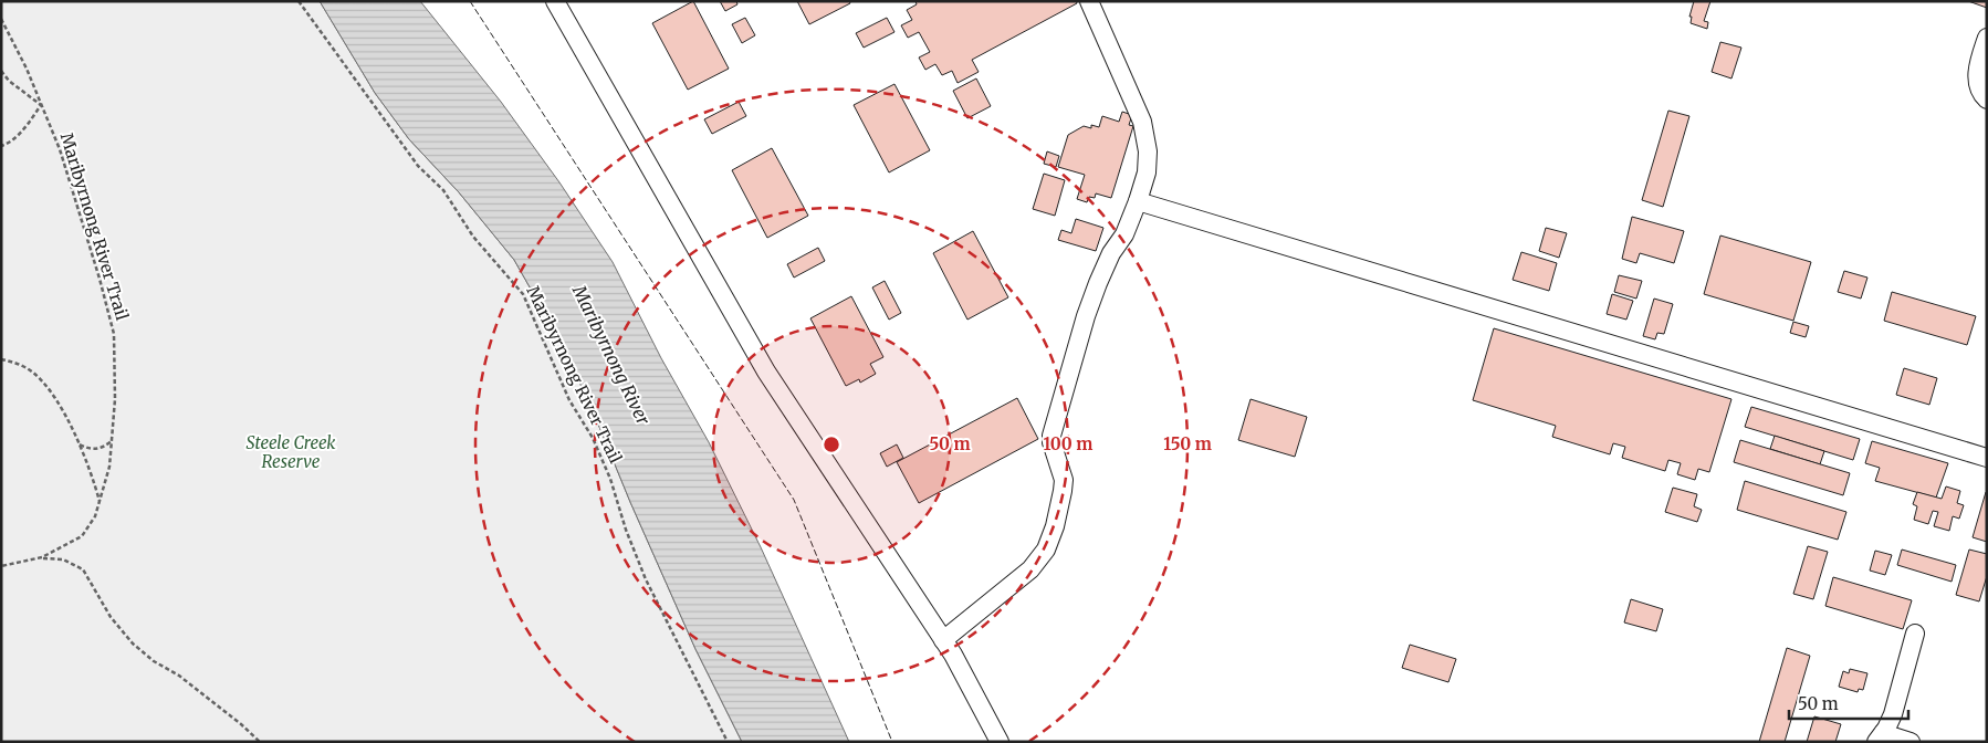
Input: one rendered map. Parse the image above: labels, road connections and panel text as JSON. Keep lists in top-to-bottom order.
{
  "streets": {
    "path": ["Maribyrnong River Trail"]
  },
  "water": ["Maribyrnong River"],
  "parks": ["Steele Creek Reserve"],
  "scale_bar": "50 m",
  "rings": ["50 m", "100 m", "150 m"]
}
